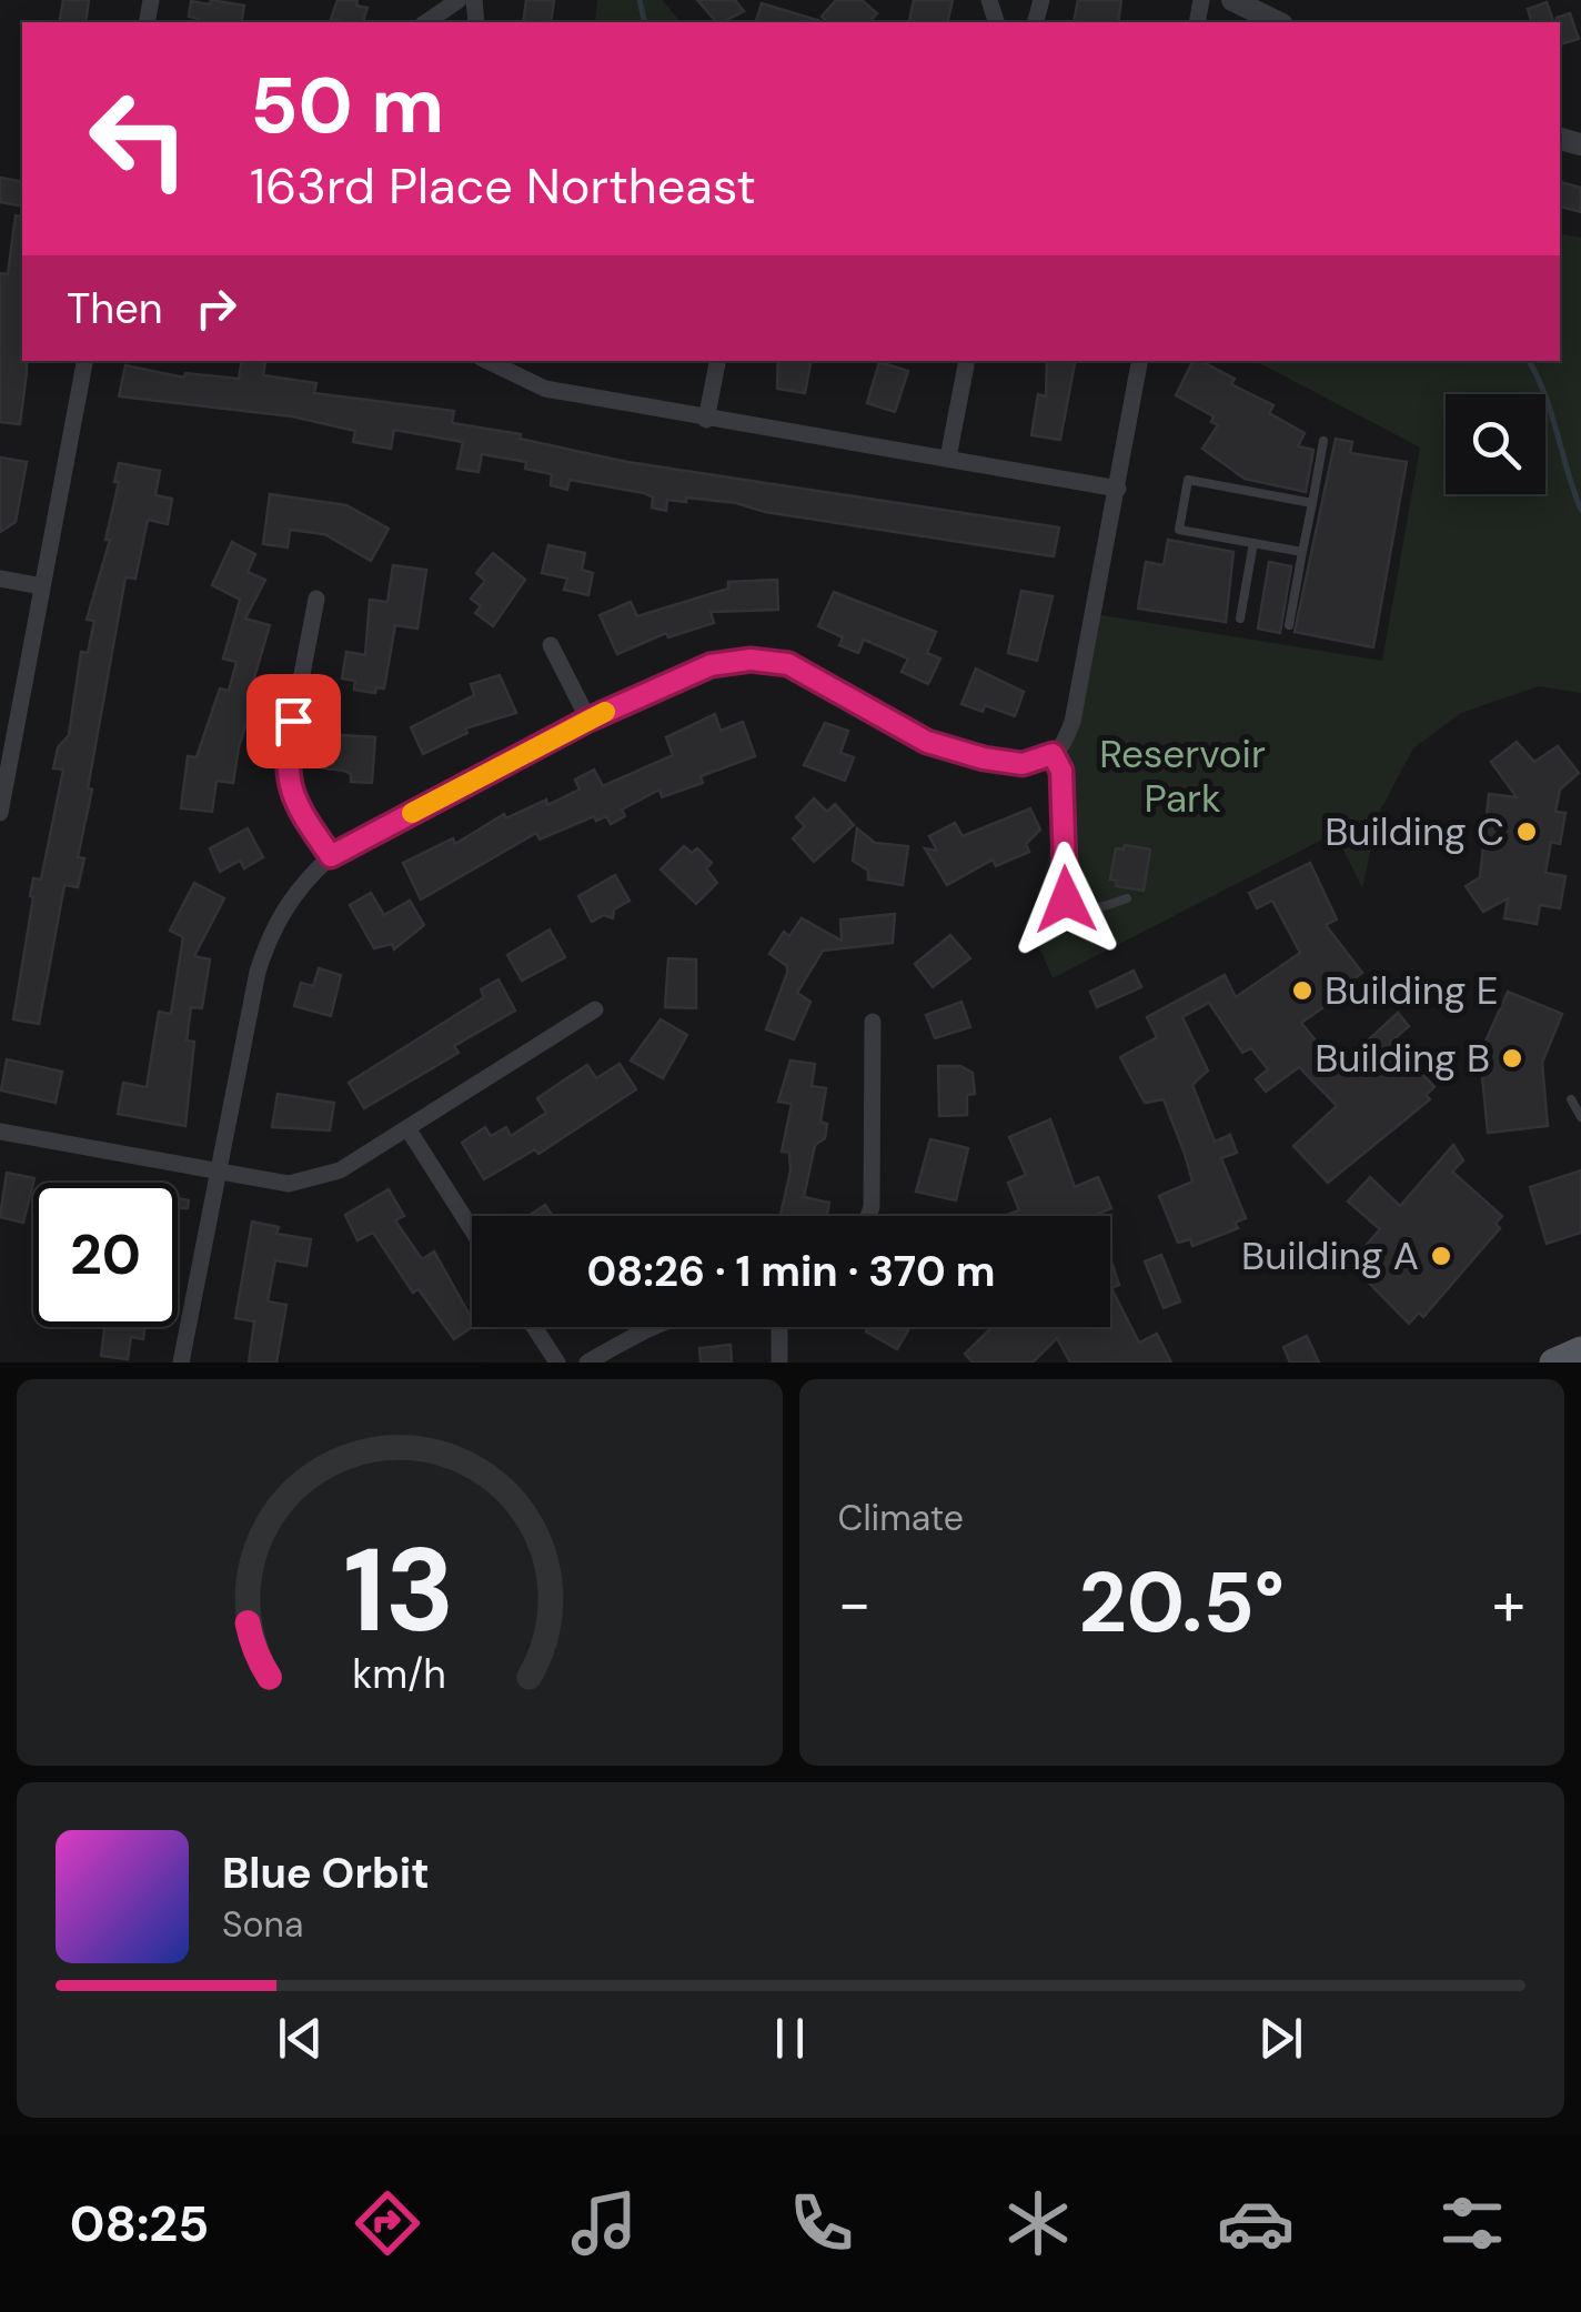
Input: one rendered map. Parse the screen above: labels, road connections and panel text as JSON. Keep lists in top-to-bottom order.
{
  "parks": ["Reservoir Park"],
  "places": [
    "Building C",
    "Building E",
    "Building B",
    "Building A"
  ],
  "page": {
    "turn": ["50 m", "163rd Place Northeast"],
    "then": "Then",
    "limit": "20",
    "trip": "08:26 · 1 min · 370 m",
    "tile": "Climate",
    "heat": ["−", "20.5°", "+"],
    "song": ["Blue Orbit", "Sona"],
    "tabs": "08:25",
    "gauge": ["13", "km/h"]
  }
}
